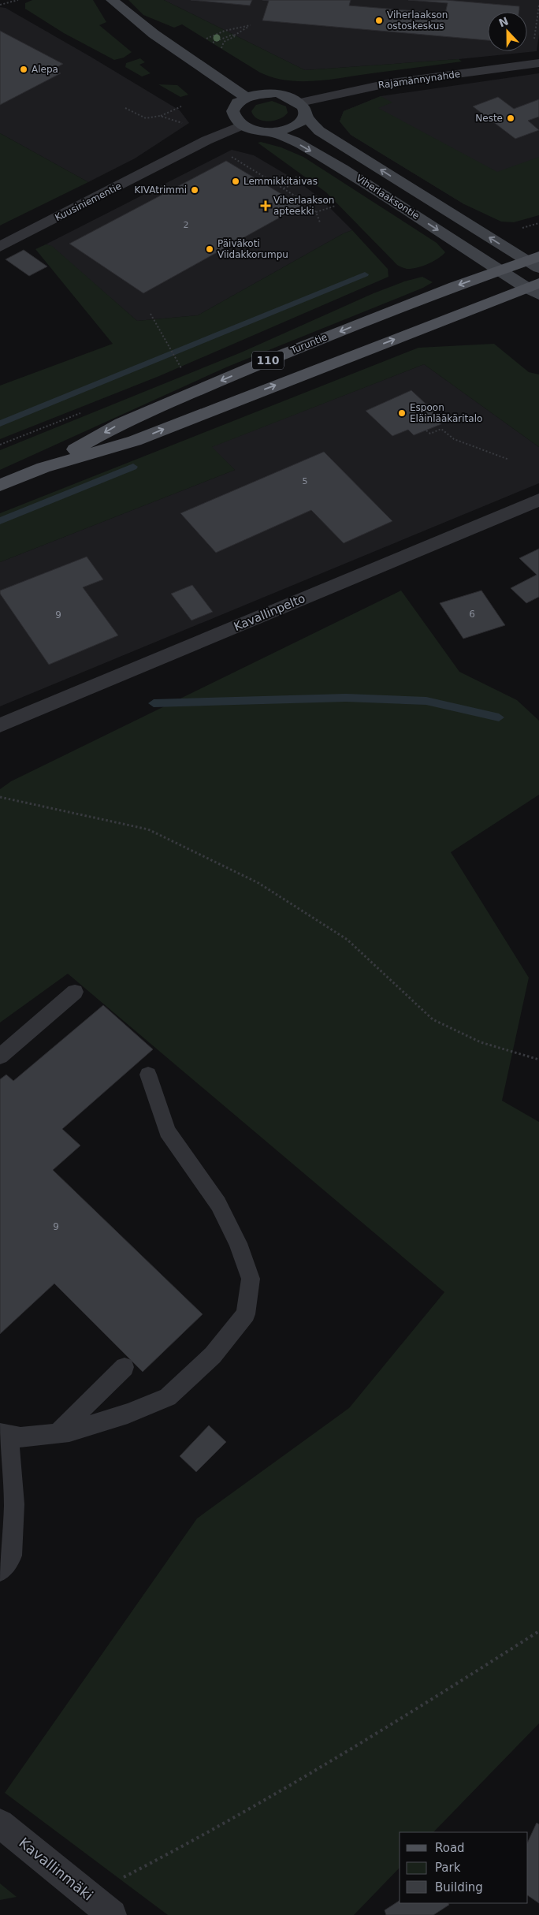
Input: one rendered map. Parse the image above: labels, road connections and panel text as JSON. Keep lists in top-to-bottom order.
{
  "streets": {
    "main road": ["Turuntie", "110"],
    "street": [
      "Rajamännynahde",
      "Viherlaaksontie",
      "Kuusiniementie",
      "Kavallinpelto",
      "Kavallinmäki"
    ]
  },
  "crossings": [
    ["Rajamännynahde", "Viherlaaksontie"],
    ["Rajamännynahde", "Kuusiniementie"],
    ["Viherlaaksontie", "Kuusiniementie"],
    ["Viherlaaksontie", "Turuntie"]
  ],
  "places": {
    "other": [
      "Viherlaakson ostoskeskus",
      "Alepa",
      "Neste",
      "Lemmikkitaivas",
      "KIVAtrimmi",
      "Päiväkoti Viidakkorumpu",
      "Espoon Eläinlääkäritalo"
    ],
    "health": ["Viherlaakson apteekki"]
  },
  "house_numbers": [
    "2",
    "5",
    "6",
    "9",
    "9"
  ],
  "legend": ["Road", "Park", "Building"],
  "north": "top"
}
